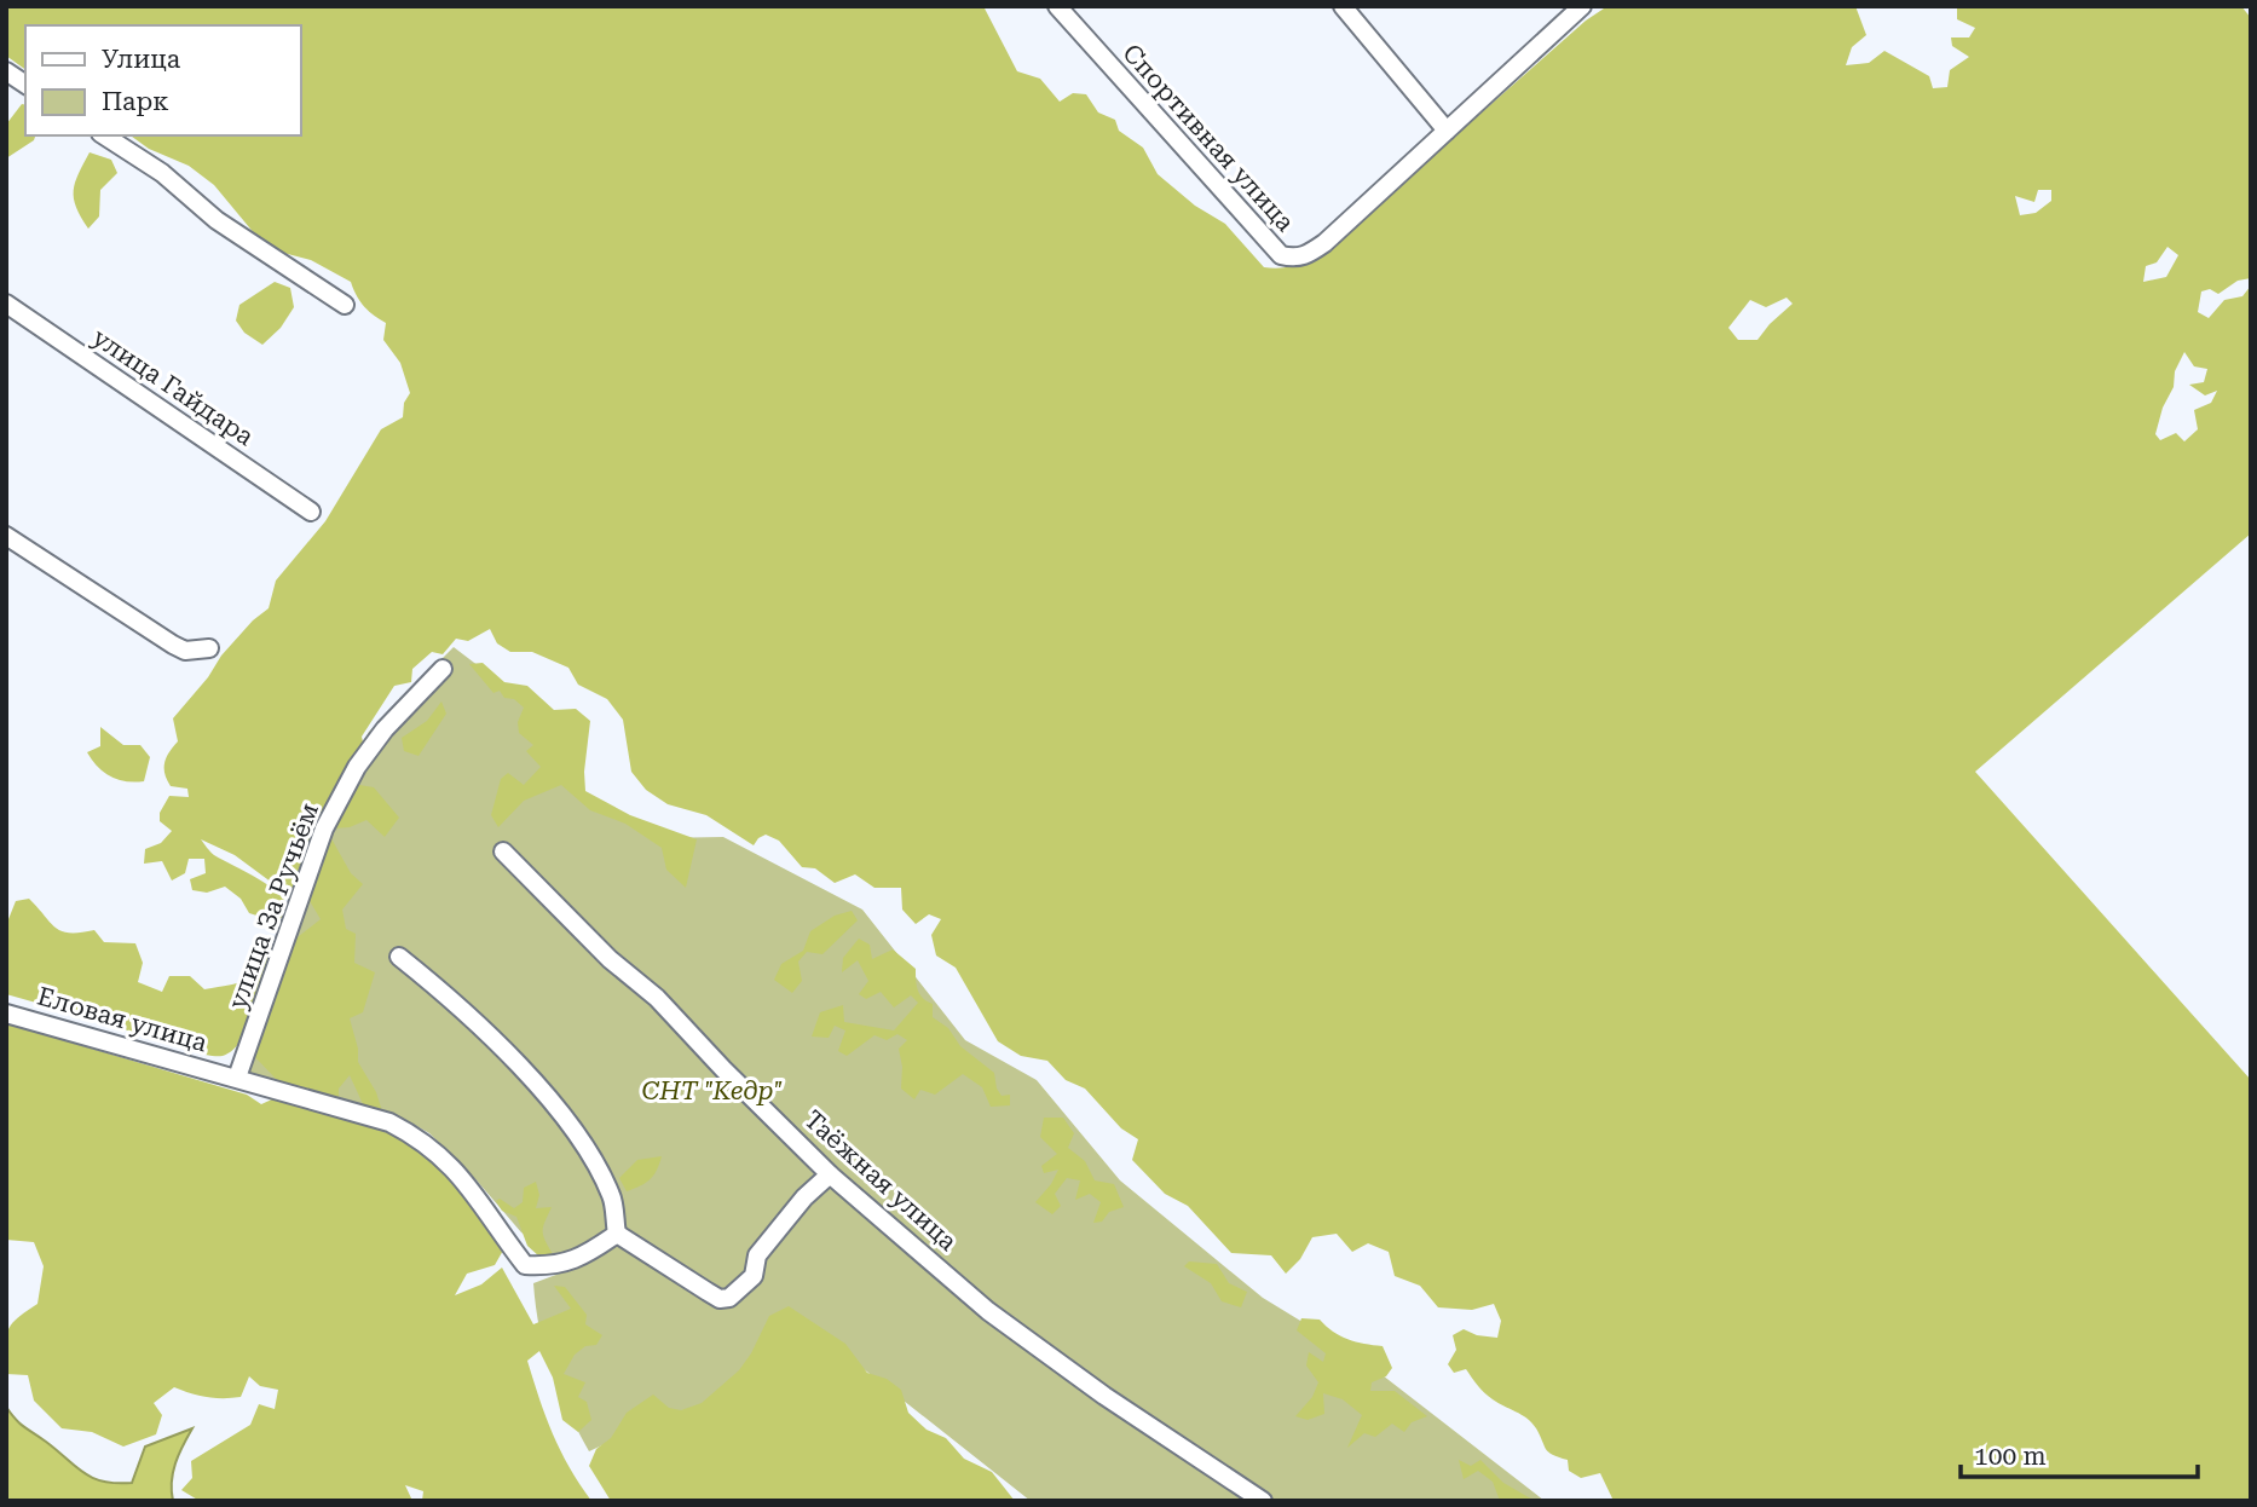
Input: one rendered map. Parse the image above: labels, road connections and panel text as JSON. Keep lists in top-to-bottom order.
{
  "streets": {
    "street": [
      "Спортивная улица",
      "улица Гайдара",
      "улица За Ручьём",
      "Еловая улица",
      "Таёжная улица"
    ]
  },
  "crossings": [
    ["улица За Ручьём", "Еловая улица"]
  ],
  "parks": ["СНТ \"Кедр\""],
  "legend": ["Улица", "Парк"],
  "scale_bar": "100 m"
}
